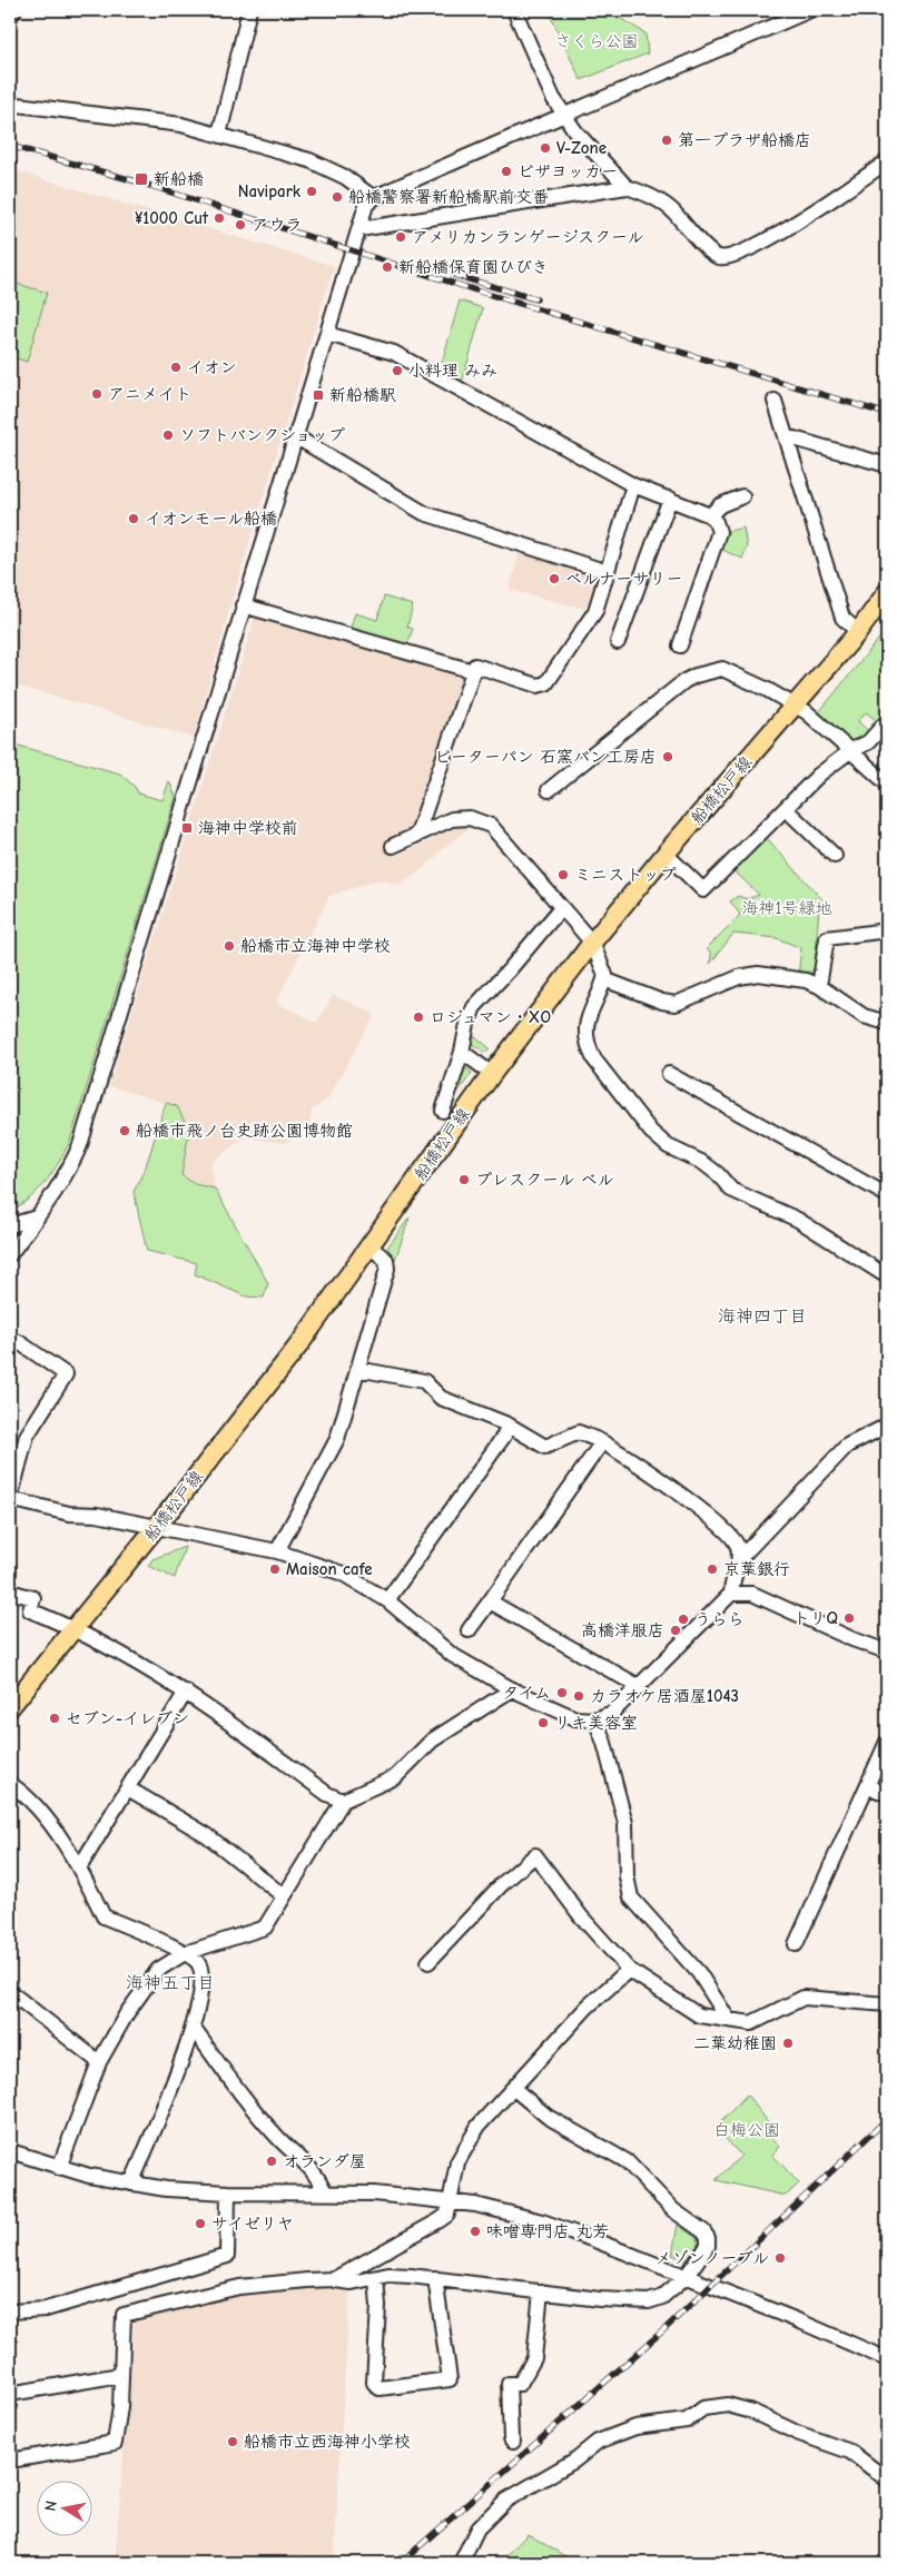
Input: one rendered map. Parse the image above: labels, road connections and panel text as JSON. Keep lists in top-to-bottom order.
{
  "streets": {
    "main road": ["船橋松戸線"]
  },
  "districts": ["海神四丁目", "海神五丁目"],
  "parks": ["さくら公園", "海神1号緑地", "白梅公園"],
  "places": {
    "other": [
      "第一プラザ船橋店",
      "V-Zone",
      "ピザヨッカー",
      "Navipark",
      "船橋警察署新船橋駅前交番",
      "¥1000 Cut",
      "アウラ",
      "アメリカンランゲージスクール",
      "新船橋保育園ひびき",
      "イオン",
      "小料理 みみ",
      "アニメイト",
      "ソフトバンクショップ",
      "イオンモール船橋",
      "ベルナーサリー",
      "ピーターパン 石窯パン工房店",
      "ミニストップ",
      "船橋市立海神中学校",
      "ロジュマン・XO",
      "船橋市飛ノ台史跡公園博物館",
      "プレスクール ベル",
      "Maison cafe",
      "京葉銀行",
      "トリQ",
      "うらら",
      "高橋洋服店",
      "タイム",
      "カラオケ居酒屋1043",
      "セブン-イレブン",
      "リキ美容室",
      "二葉幼稚園",
      "オランダ屋",
      "サイゼリヤ",
      "味噌専門店 丸芳",
      "メゾンノーブル",
      "船橋市立西海神小学校"
    ],
    "transit": ["新船橋", "新船橋駅", "海神中学校前"]
  },
  "north": "left"
}
